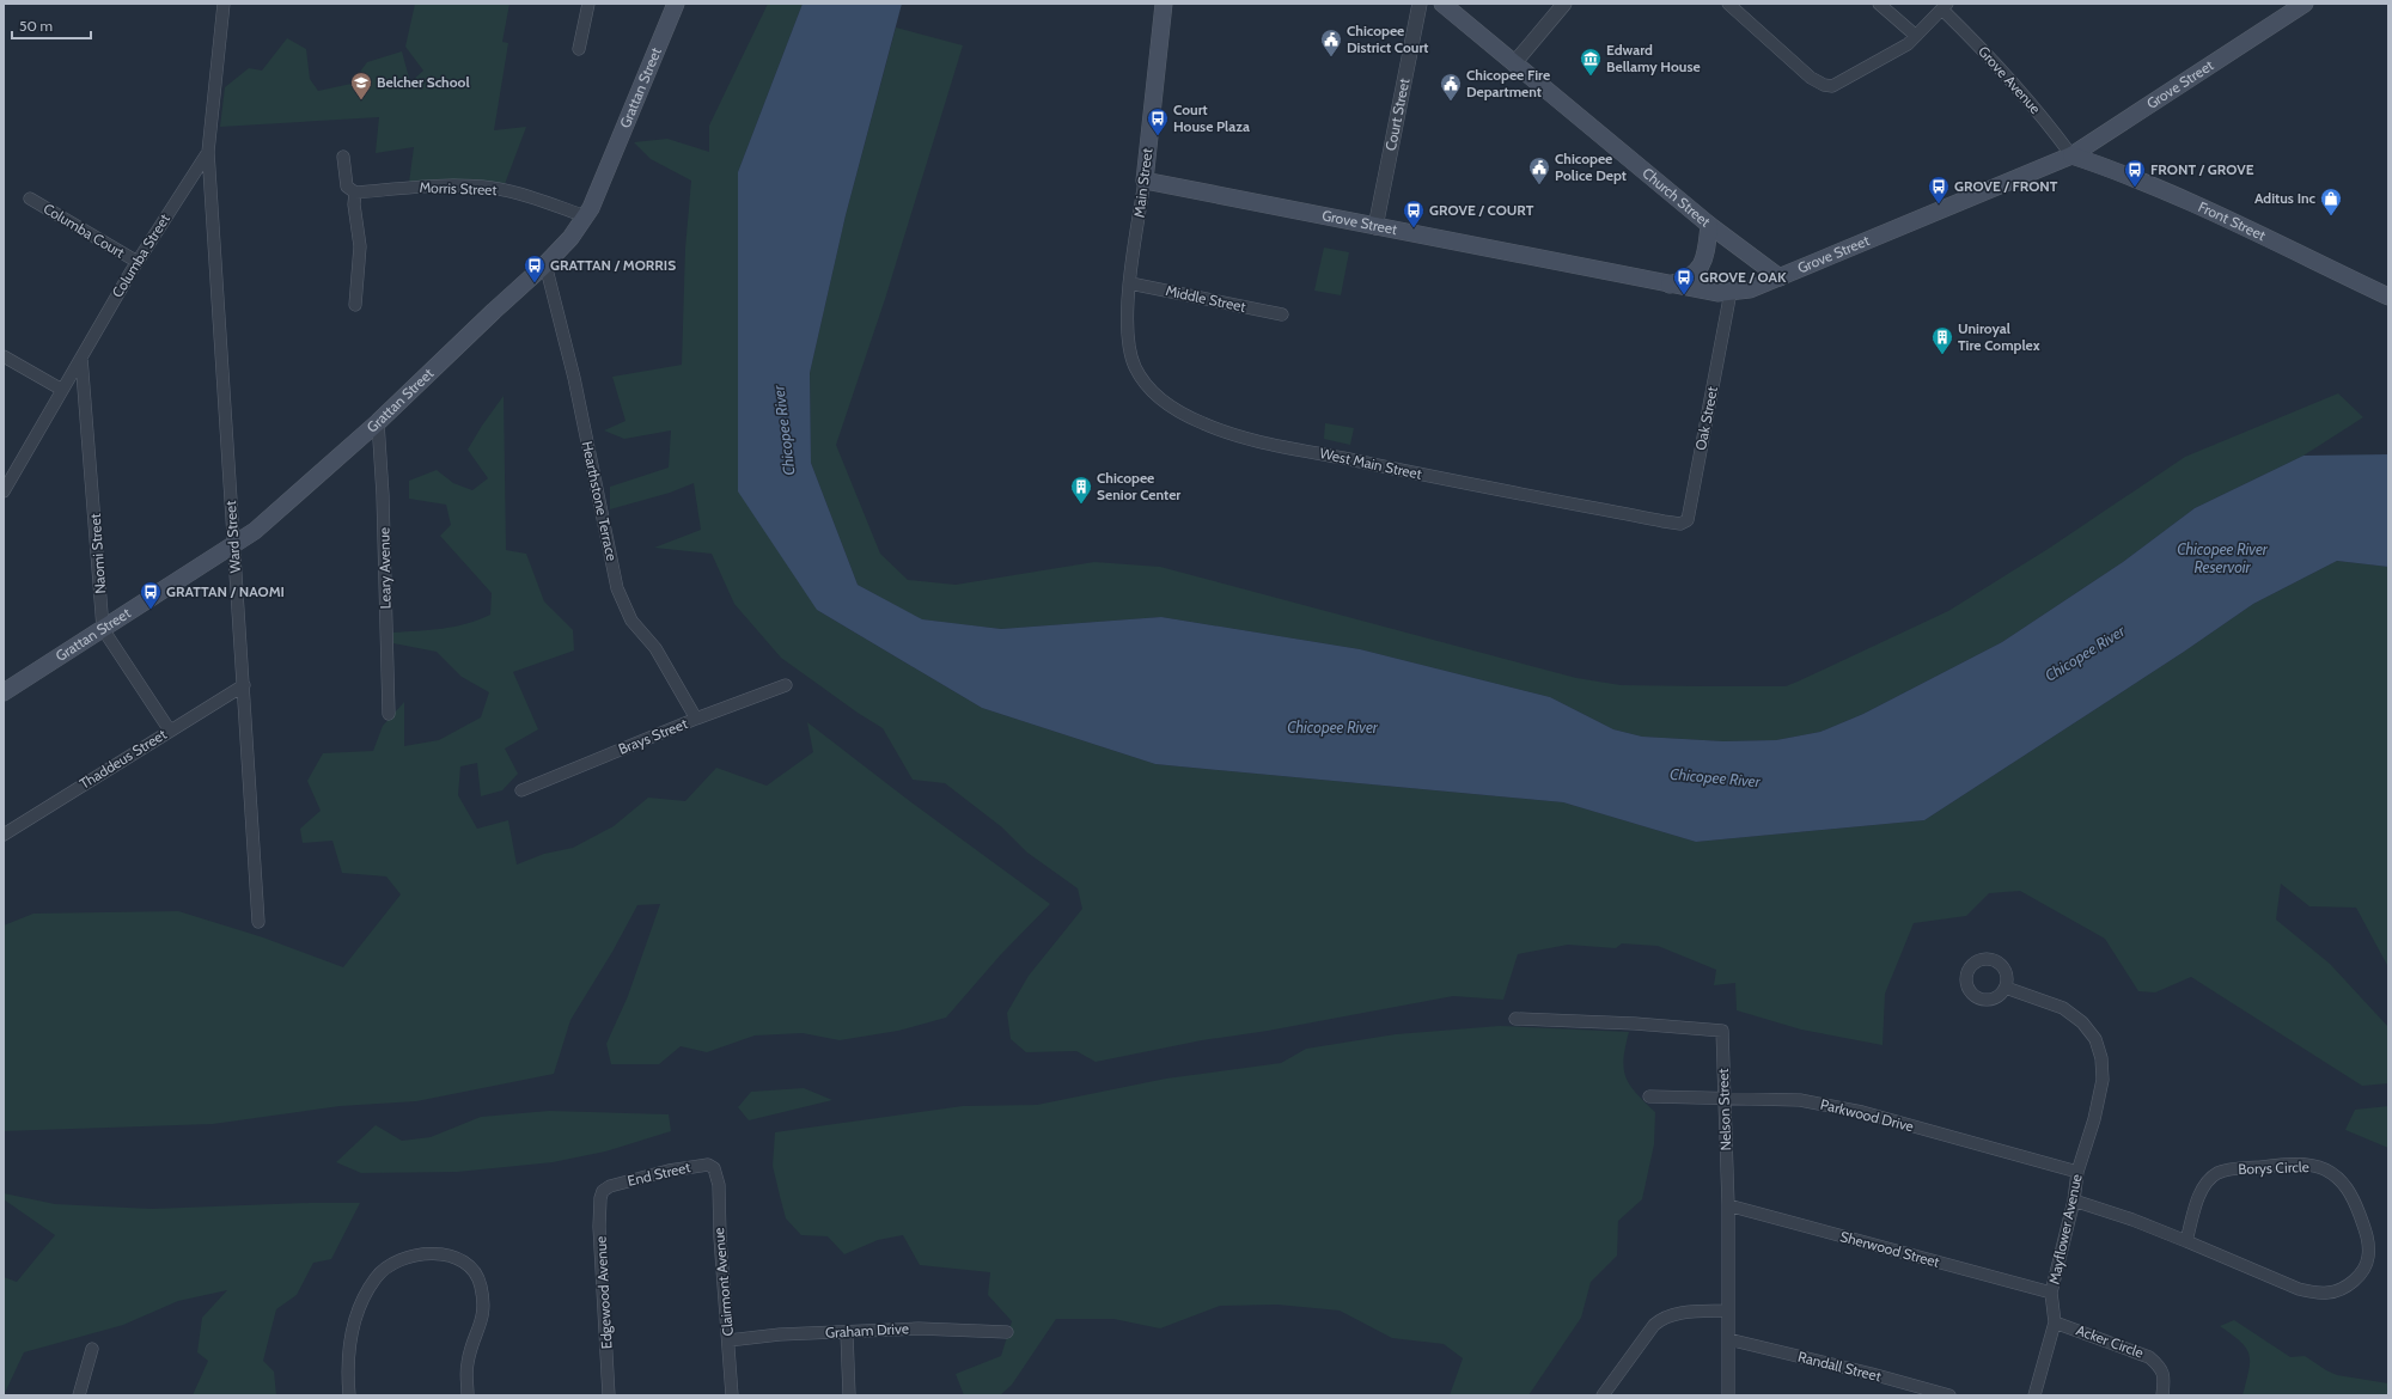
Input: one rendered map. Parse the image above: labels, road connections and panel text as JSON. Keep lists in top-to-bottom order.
{
  "streets": {
    "main road": [
      "Grove Street",
      "Grattan Street",
      "Main Street",
      "Church Street",
      "Front Street"
    ],
    "street": [
      "Grove Avenue",
      "Court Street",
      "Morris Street",
      "Columba Court",
      "Columba Street",
      "Middle Street",
      "Oak Street",
      "West Main Street",
      "Hearthstone Terrace",
      "Ward Street",
      "Naomi Street",
      "Leary Avenue",
      "Brays Street",
      "Thaddeus Street",
      "Nelson Street",
      "Parkwood Drive",
      "Borys Circle",
      "End Street",
      "Mayflower Avenue",
      "Sherwood Street",
      "Clairmont Avenue",
      "Edgewood Avenue",
      "Graham Drive",
      "Acker Circle",
      "Randall Street"
    ]
  },
  "crossings": [
    ["Grove Avenue", "Grove Street"],
    ["Grove Avenue", "Front Street"],
    ["Grove Street", "Court Street"],
    ["Grove Street", "Main Street"],
    ["Grove Street", "Church Street"],
    ["Grove Street", "Front Street"],
    ["Grove Street", "Oak Street"],
    ["Grattan Street", "Morris Street"],
    ["Grattan Street", "Hearthstone Terrace"],
    ["Grattan Street", "Ward Street"],
    ["Grattan Street", "Naomi Street"],
    ["Grattan Street", "Leary Avenue"],
    ["Main Street", "Middle Street"],
    ["Main Street", "West Main Street"],
    ["Columba Court", "Columba Street"],
    ["Columba Street", "Ward Street"],
    ["Columba Street", "Naomi Street"],
    ["Oak Street", "West Main Street"],
    ["Hearthstone Terrace", "Brays Street"],
    ["Ward Street", "Thaddeus Street"],
    ["Naomi Street", "Thaddeus Street"],
    ["Nelson Street", "Parkwood Drive"],
    ["Nelson Street", "Sherwood Street"],
    ["Nelson Street", "Randall Street"],
    ["Parkwood Drive", "Mayflower Avenue"],
    ["Borys Circle", "Mayflower Avenue"],
    ["End Street", "Clairmont Avenue"],
    ["End Street", "Edgewood Avenue"],
    ["Mayflower Avenue", "Sherwood Street"],
    ["Mayflower Avenue", "Acker Circle"],
    ["Clairmont Avenue", "Graham Drive"]
  ],
  "water": ["Chicopee River", "Chicopee River Reservoir"],
  "places": {
    "public building": ["Chicopee District Court", "Chicopee Fire Department", "Chicopee Police Dept"],
    "museum": ["Edward Bellamy House"],
    "school or university": ["Belcher School"],
    "bus stop": [
      "Court House Plaza",
      "FRONT / GROVE",
      "GROVE / FRONT",
      "GROVE / COURT",
      "GRATTAN / MORRIS",
      "GROVE / OAK",
      "GRATTAN / NAOMI"
    ],
    "shop": ["Aditus Inc"],
    "building": ["Uniroyal Tire Complex", "Chicopee Senior Center"]
  },
  "scale_bar": "50 m"
}
